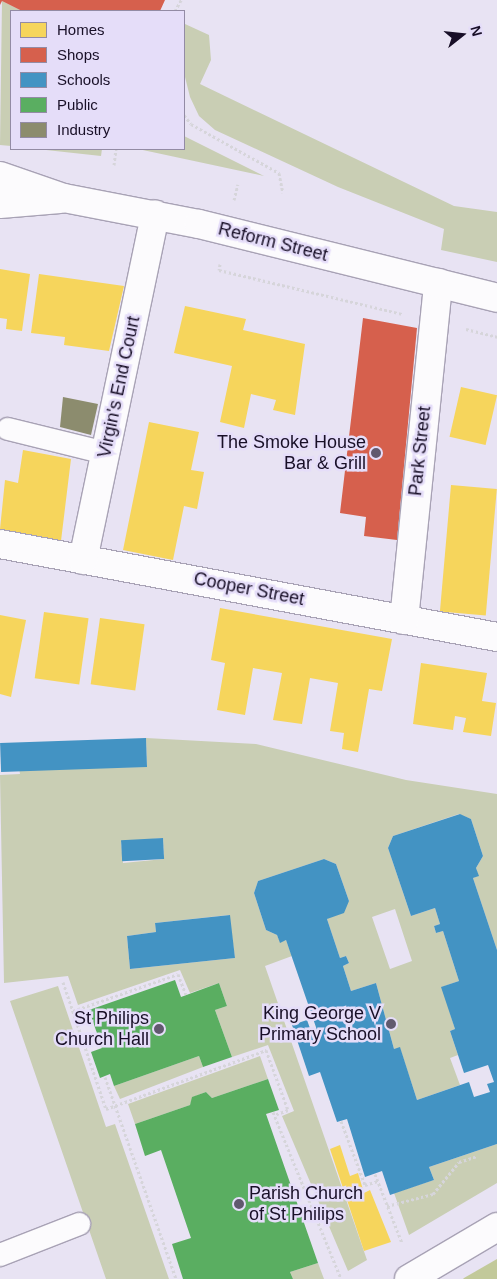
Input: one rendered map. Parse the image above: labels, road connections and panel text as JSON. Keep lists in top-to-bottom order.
{
  "streets": {
    "street": [
      "Reform Street",
      "Virgin's End Court",
      "Park Street",
      "Cooper Street"
    ]
  },
  "crossings": [
    ["Reform Street", "Virgin's End Court"],
    ["Reform Street", "Park Street"],
    ["Virgin's End Court", "Cooper Street"],
    ["Park Street", "Cooper Street"]
  ],
  "places": [
    "The Smoke House Bar & Grill",
    "King George V Primary School",
    "St Philips Church Hall",
    "Parish Church of St Philips"
  ],
  "legend": [
    "Homes",
    "Shops",
    "Schools",
    "Public",
    "Industry"
  ],
  "north": "right"
}
